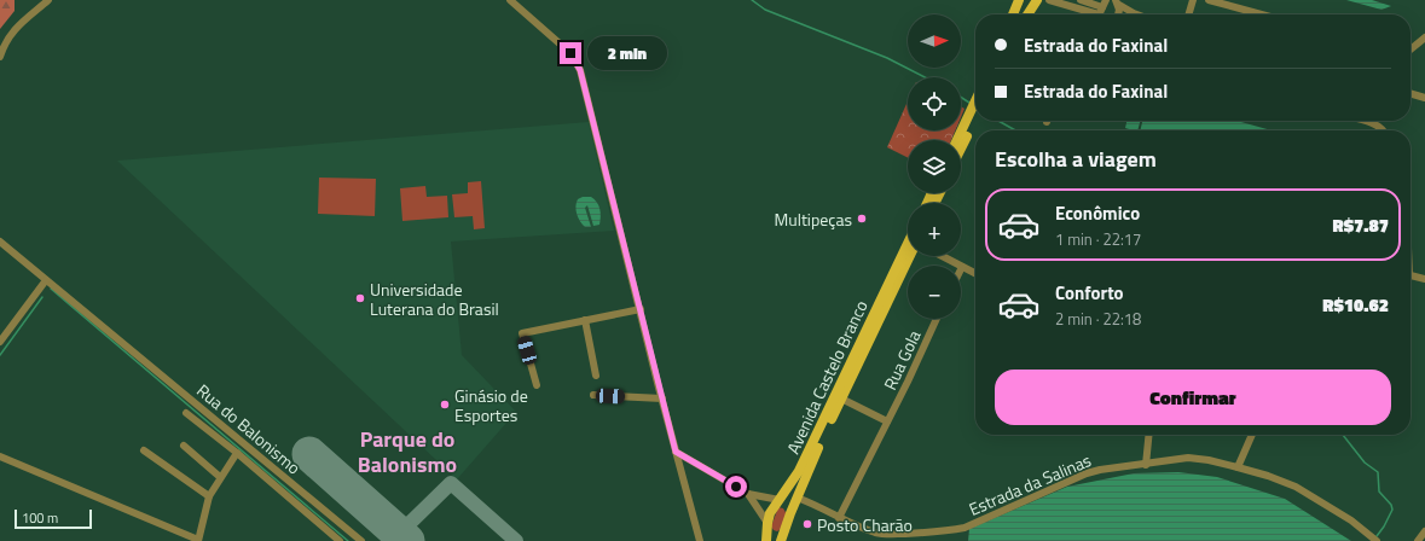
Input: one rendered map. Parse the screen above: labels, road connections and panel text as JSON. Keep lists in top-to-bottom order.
{
  "streets": {
    "main road": ["Avenida Castelo Branco"],
    "street": ["Rua Gola", "Rua do Balonismo", "Estrada da Salinas"]
  },
  "crossings": [
    ["Rua Gola", "Estrada da Salinas"],
    ["Avenida Castelo Branco", "Estrada da Salinas"]
  ],
  "districts": ["Parque do Balonismo"],
  "places": [
    "Multipeças",
    "Universidade Luterana do Brasil",
    "Ginásio de Esportes",
    "Posto Charão"
  ],
  "scale_bar": "100 m",
  "north": "right",
  "page": {
    "map_buttons": ["+", "−"],
    "banner": ["Estrada do Faxinal", "Estrada do Faxinal"],
    "bubble": "2 min",
    "heading": "Escolha a viagem",
    "list": [
      {
        "name": "Econômico",
        "note": "1 min · 22:17",
        "value": "R$7.87"
      },
      {
        "name": "Conforto",
        "note": "2 min · 22:18",
        "value": "R$10.62"
      }
    ],
    "buttons": "Confirmar",
    "scale": "100 m"
  }
}
